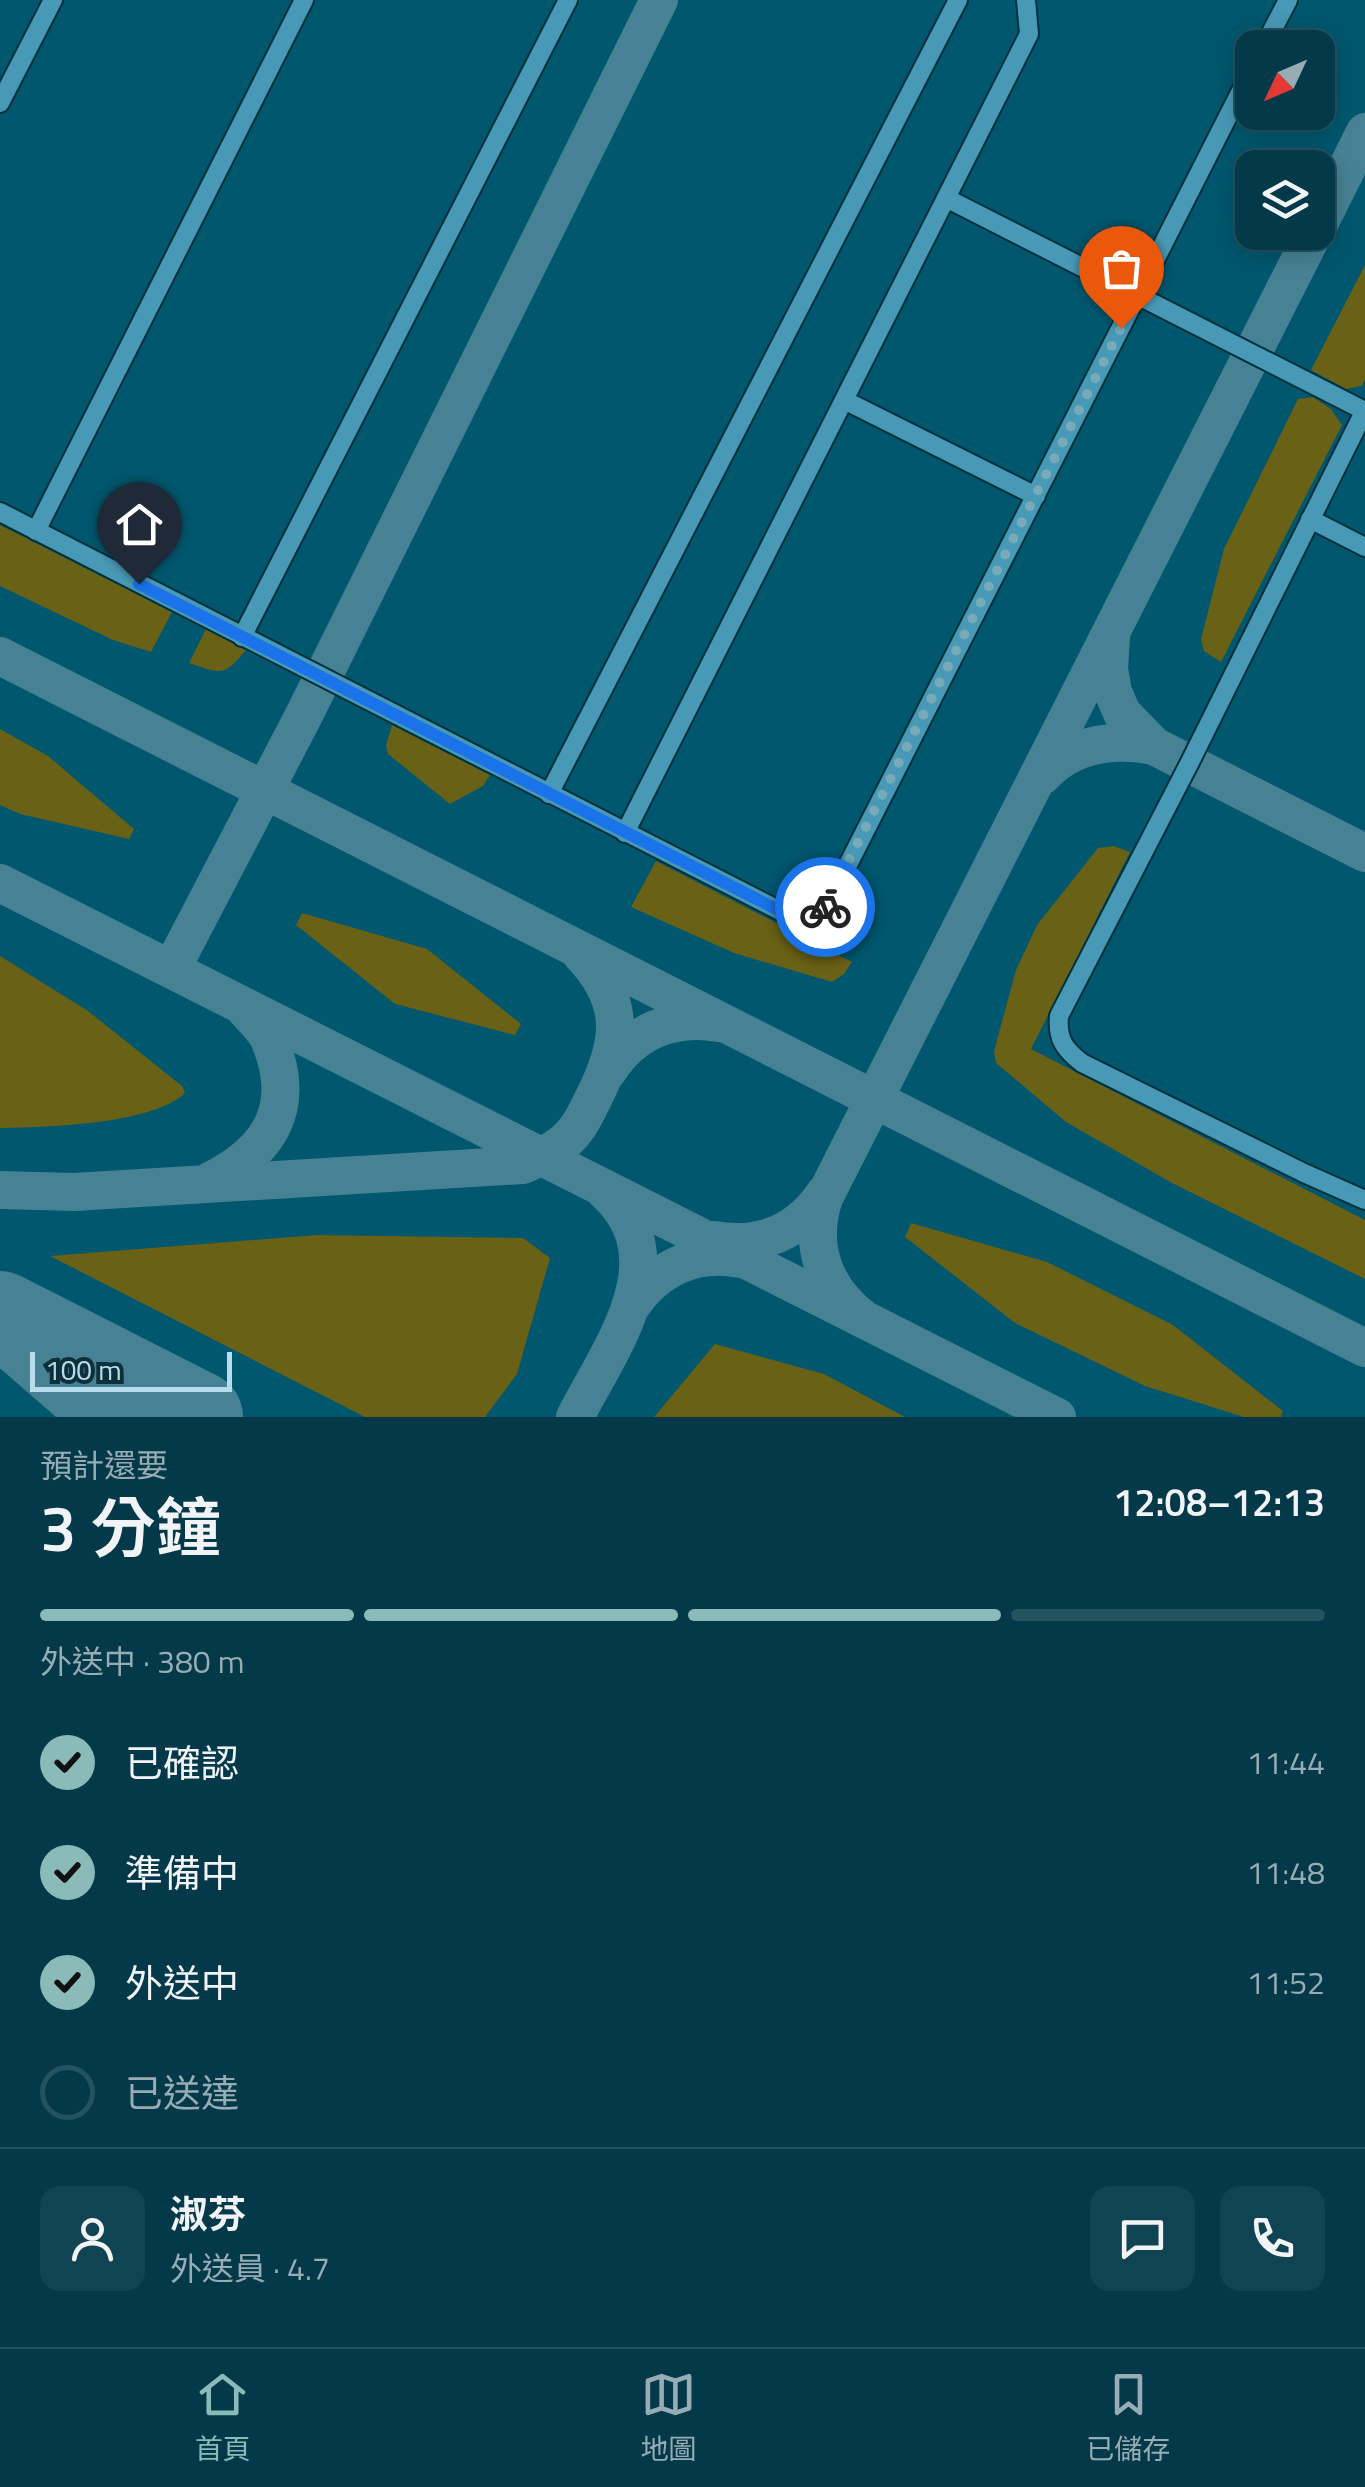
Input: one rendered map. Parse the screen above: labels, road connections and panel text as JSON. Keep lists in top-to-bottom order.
{
  "scale_bar": "100 m",
  "north": "bottom left",
  "page": {
    "scale": "100 m",
    "heading": ["3 分鐘", "預計還要", "12:08–12:13"],
    "panel": ["淑芬", "外送員 · 4.7"],
    "bar": "外送中 · 380 m",
    "list": [
      ["已確認", "11:44"],
      ["準備中", "11:48"],
      ["外送中", "11:52"],
      "已送達"
    ],
    "tabs": ["首頁", "地圖", "已儲存"]
  }
}
